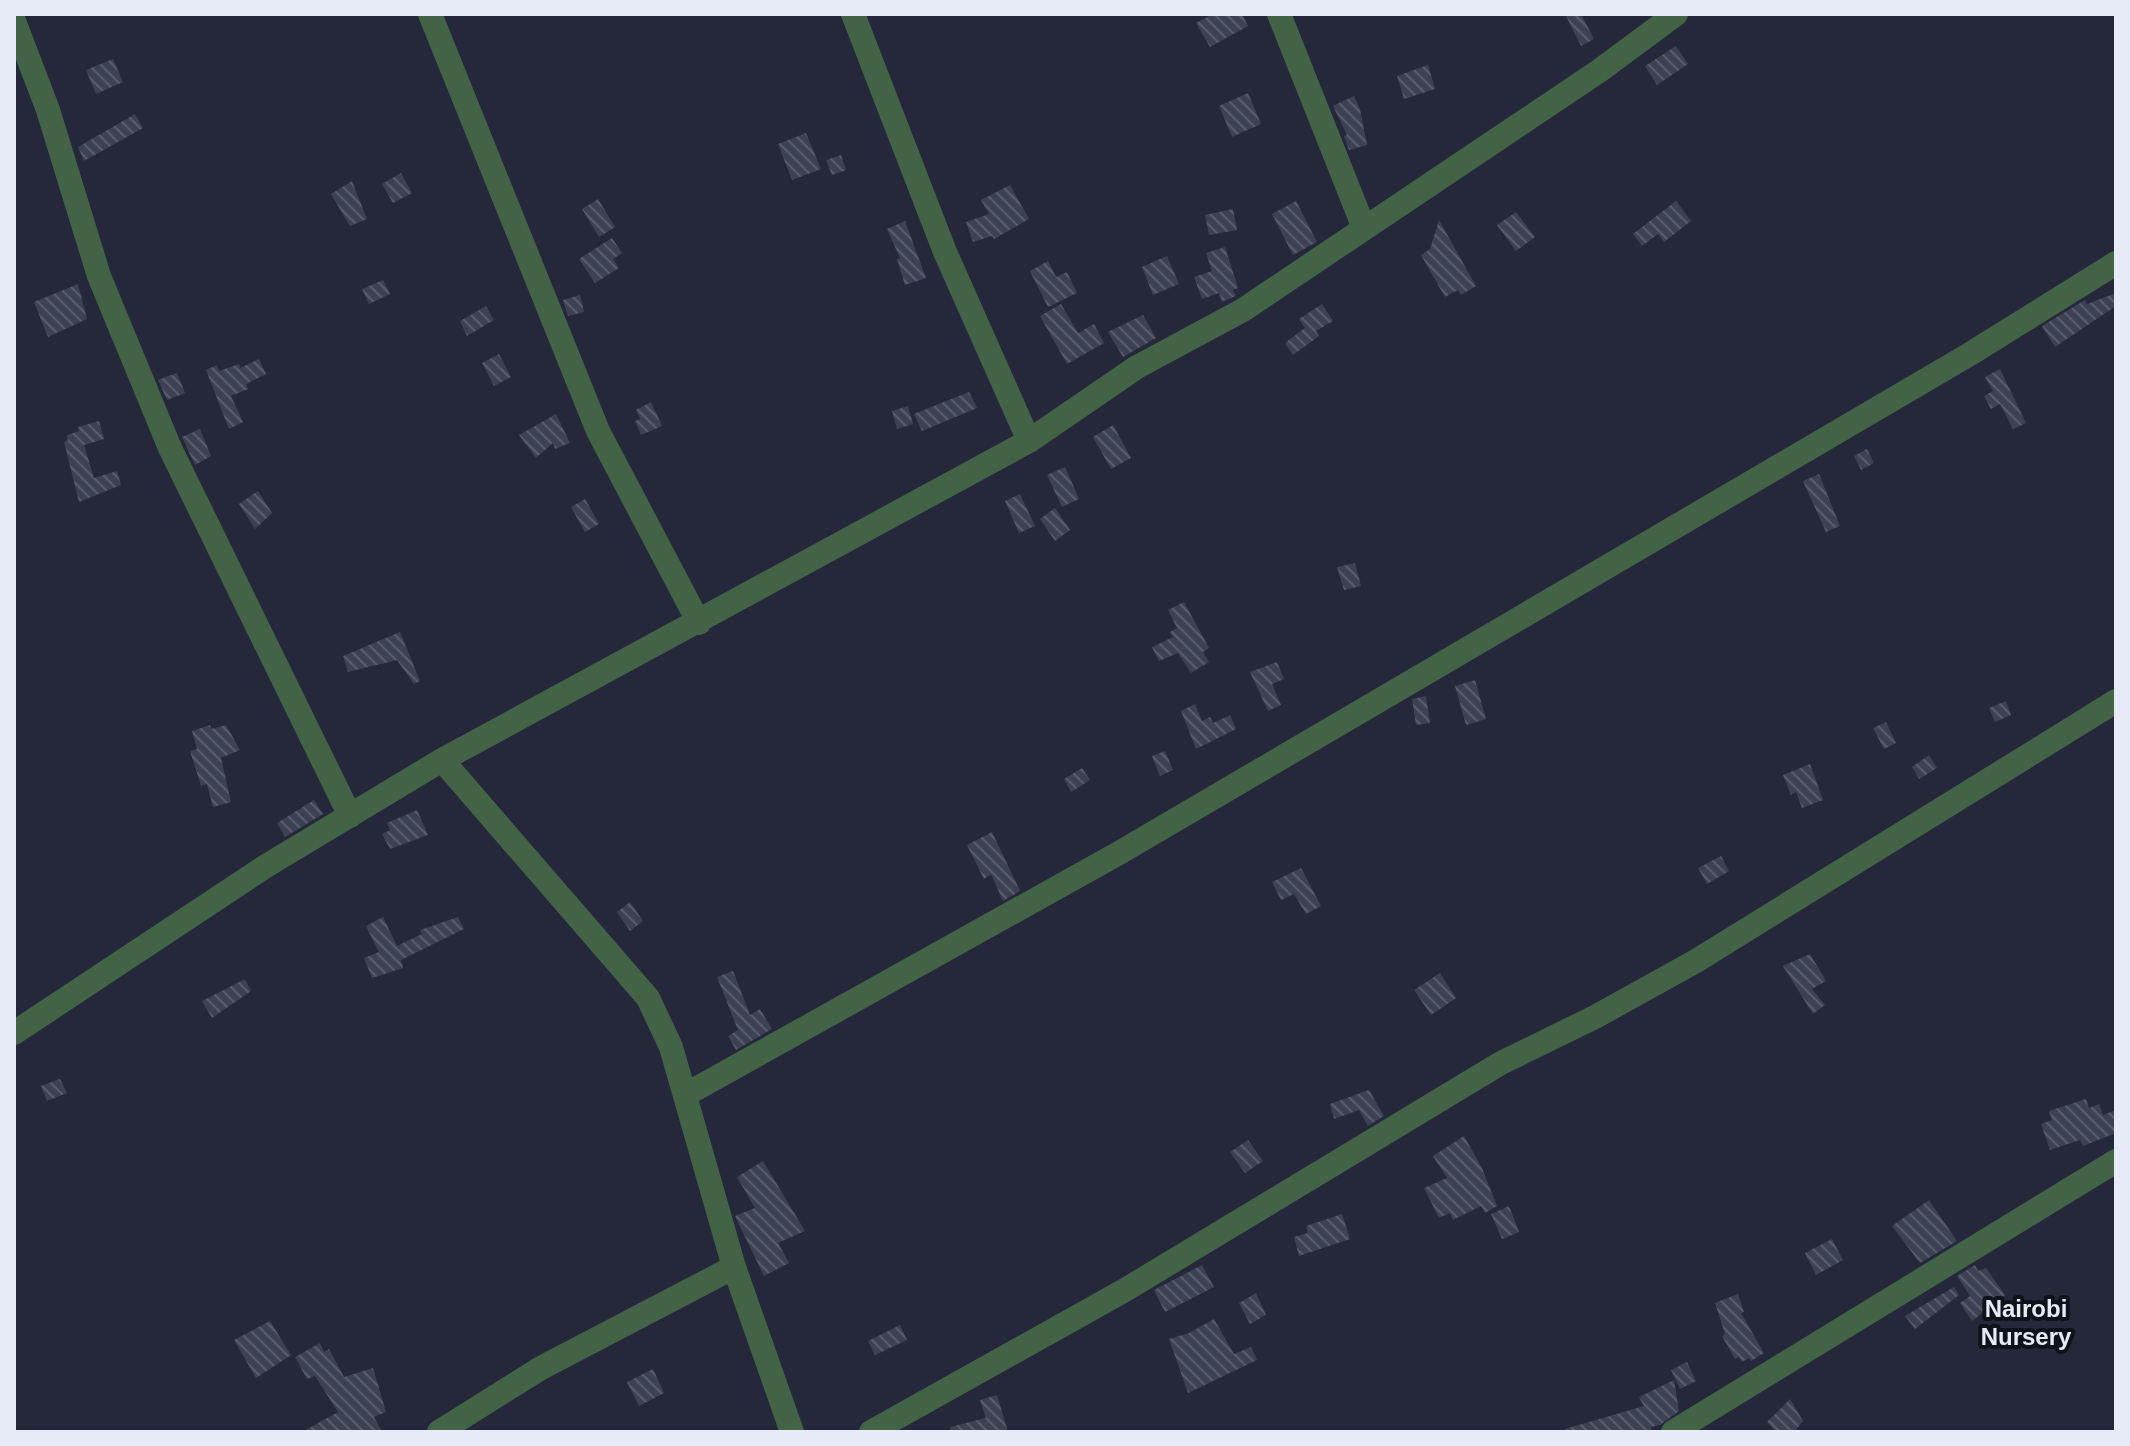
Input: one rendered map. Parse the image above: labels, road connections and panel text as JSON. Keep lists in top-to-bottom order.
{
  "districts": ["Nairobi Nursery"]
}
